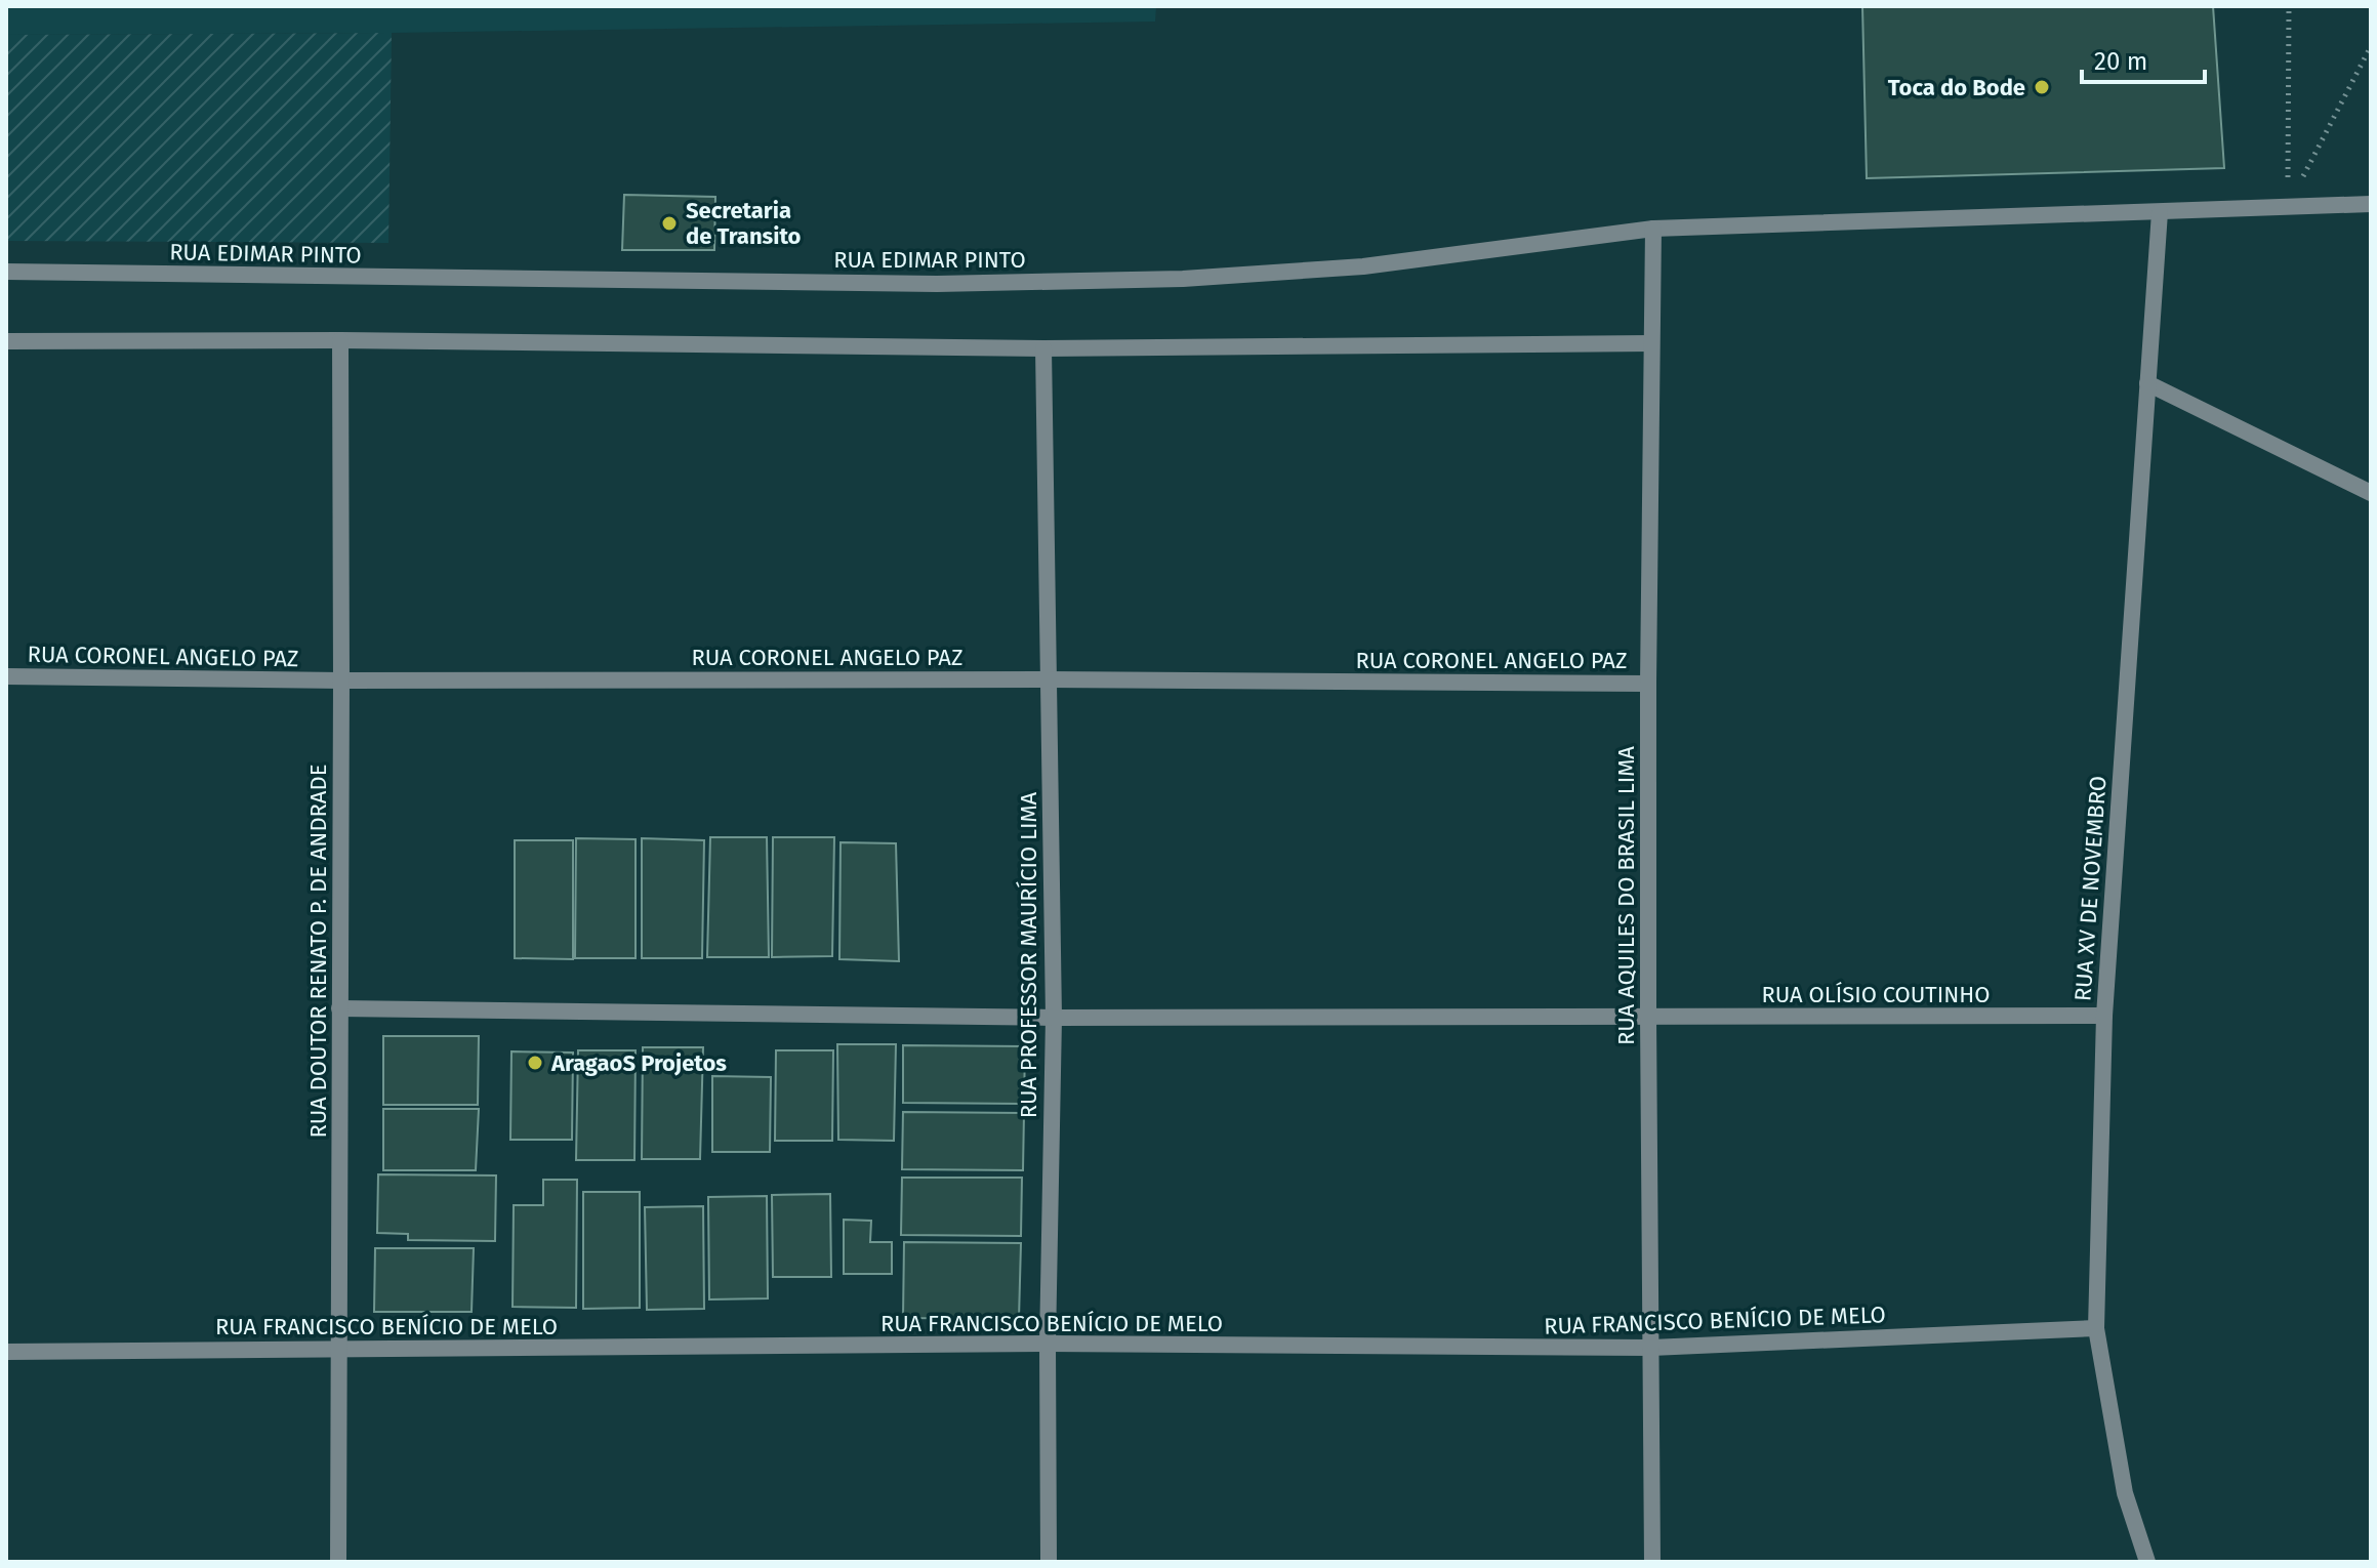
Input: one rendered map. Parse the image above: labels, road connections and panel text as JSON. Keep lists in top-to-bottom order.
{
  "streets": {
    "street": [
      "RUA EDIMAR PINTO",
      "RUA CORONEL ANGELO PAZ",
      "RUA XV DE NOVEMBRO",
      "RUA AQUILES DO BRASIL LIMA",
      "RUA DOUTOR RENATO P. DE ANDRADE",
      "RUA PROFESSOR MAURÍCIO LIMA",
      "RUA OLÍSIO COUTINHO",
      "RUA FRANCISCO BENÍCIO DE MELO"
    ]
  },
  "crossings": [
    ["RUA EDIMAR PINTO", "RUA XV DE NOVEMBRO"],
    ["RUA EDIMAR PINTO", "RUA AQUILES DO BRASIL LIMA"],
    ["RUA CORONEL ANGELO PAZ", "RUA AQUILES DO BRASIL LIMA"],
    ["RUA CORONEL ANGELO PAZ", "RUA DOUTOR RENATO P. DE ANDRADE"],
    ["RUA CORONEL ANGELO PAZ", "RUA PROFESSOR MAURÍCIO LIMA"],
    ["RUA XV DE NOVEMBRO", "RUA OLÍSIO COUTINHO"],
    ["RUA XV DE NOVEMBRO", "RUA FRANCISCO BENÍCIO DE MELO"],
    ["RUA AQUILES DO BRASIL LIMA", "RUA OLÍSIO COUTINHO"],
    ["RUA AQUILES DO BRASIL LIMA", "RUA FRANCISCO BENÍCIO DE MELO"],
    ["RUA DOUTOR RENATO P. DE ANDRADE", "RUA OLÍSIO COUTINHO"],
    ["RUA DOUTOR RENATO P. DE ANDRADE", "RUA FRANCISCO BENÍCIO DE MELO"],
    ["RUA PROFESSOR MAURÍCIO LIMA", "RUA OLÍSIO COUTINHO"],
    ["RUA PROFESSOR MAURÍCIO LIMA", "RUA FRANCISCO BENÍCIO DE MELO"]
  ],
  "places": ["Toca do Bode", "Secretaria de Transito", "AragaoS Projetos"],
  "scale_bar": "20 m"
}
